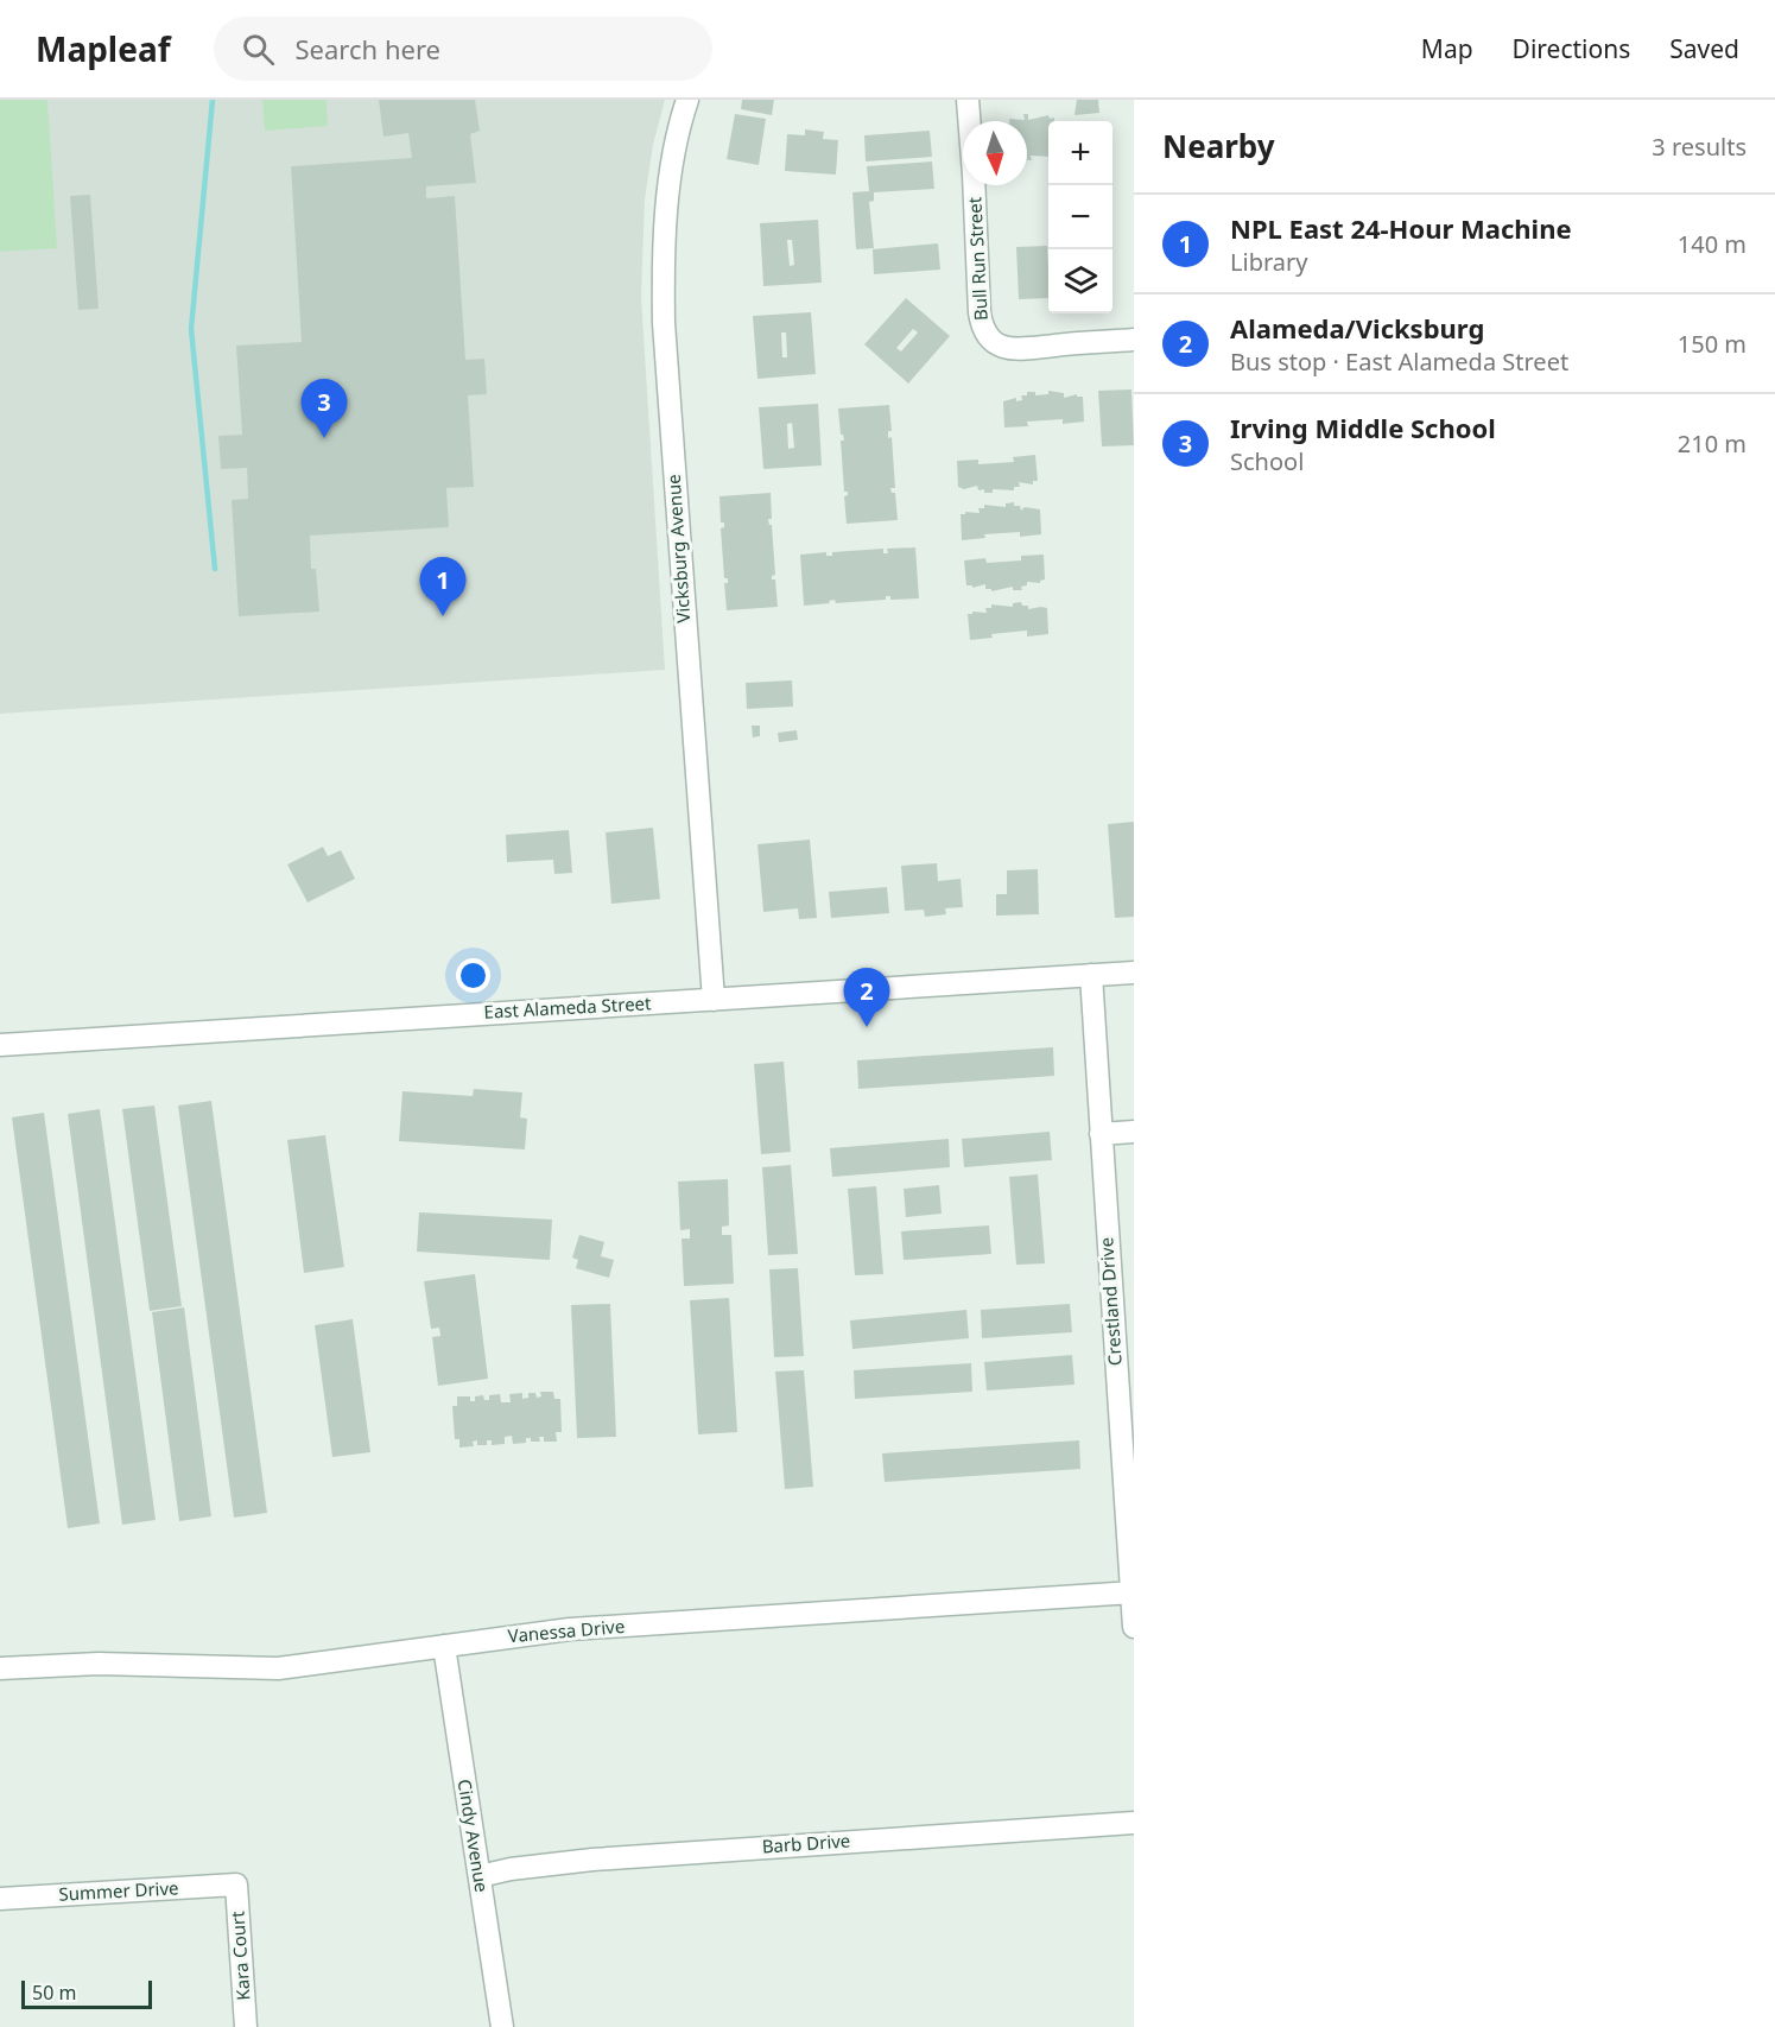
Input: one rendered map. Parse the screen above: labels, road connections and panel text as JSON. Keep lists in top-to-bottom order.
{
  "streets": {
    "street": [
      "Bull Run Street",
      "Vicksburg Avenue",
      "East Alameda Street",
      "Crestland Drive",
      "Vanessa Drive",
      "Cindy Avenue",
      "Barb Drive",
      "Summer Drive",
      "Kara Court"
    ]
  },
  "crossings": [
    ["Vicksburg Avenue", "East Alameda Street"],
    ["East Alameda Street", "Crestland Drive"],
    ["Crestland Drive", "Vanessa Drive"],
    ["Vanessa Drive", "Cindy Avenue"],
    ["Cindy Avenue", "Barb Drive"],
    ["Summer Drive", "Kara Court"]
  ],
  "scale_bar": "50 m",
  "north": "bottom",
  "page": {
    "header": "Mapleaf",
    "search": "Search here",
    "nav": ["Map", "Directions", "Saved"],
    "heading": ["Nearby", "3 results"],
    "map_buttons": ["+", "−"],
    "list": [
      {
        "mark": "1",
        "name": "NPL East 24-Hour Machine",
        "note": "Library",
        "value": "140 m"
      },
      {
        "mark": "2",
        "name": "Alameda/Vicksburg",
        "note": "Bus stop · East Alameda Street",
        "value": "150 m"
      },
      {
        "mark": "3",
        "name": "Irving Middle School",
        "note": "School",
        "value": "210 m"
      }
    ],
    "pins": ["3", "1", "2"],
    "scale": "50 m"
  }
}
